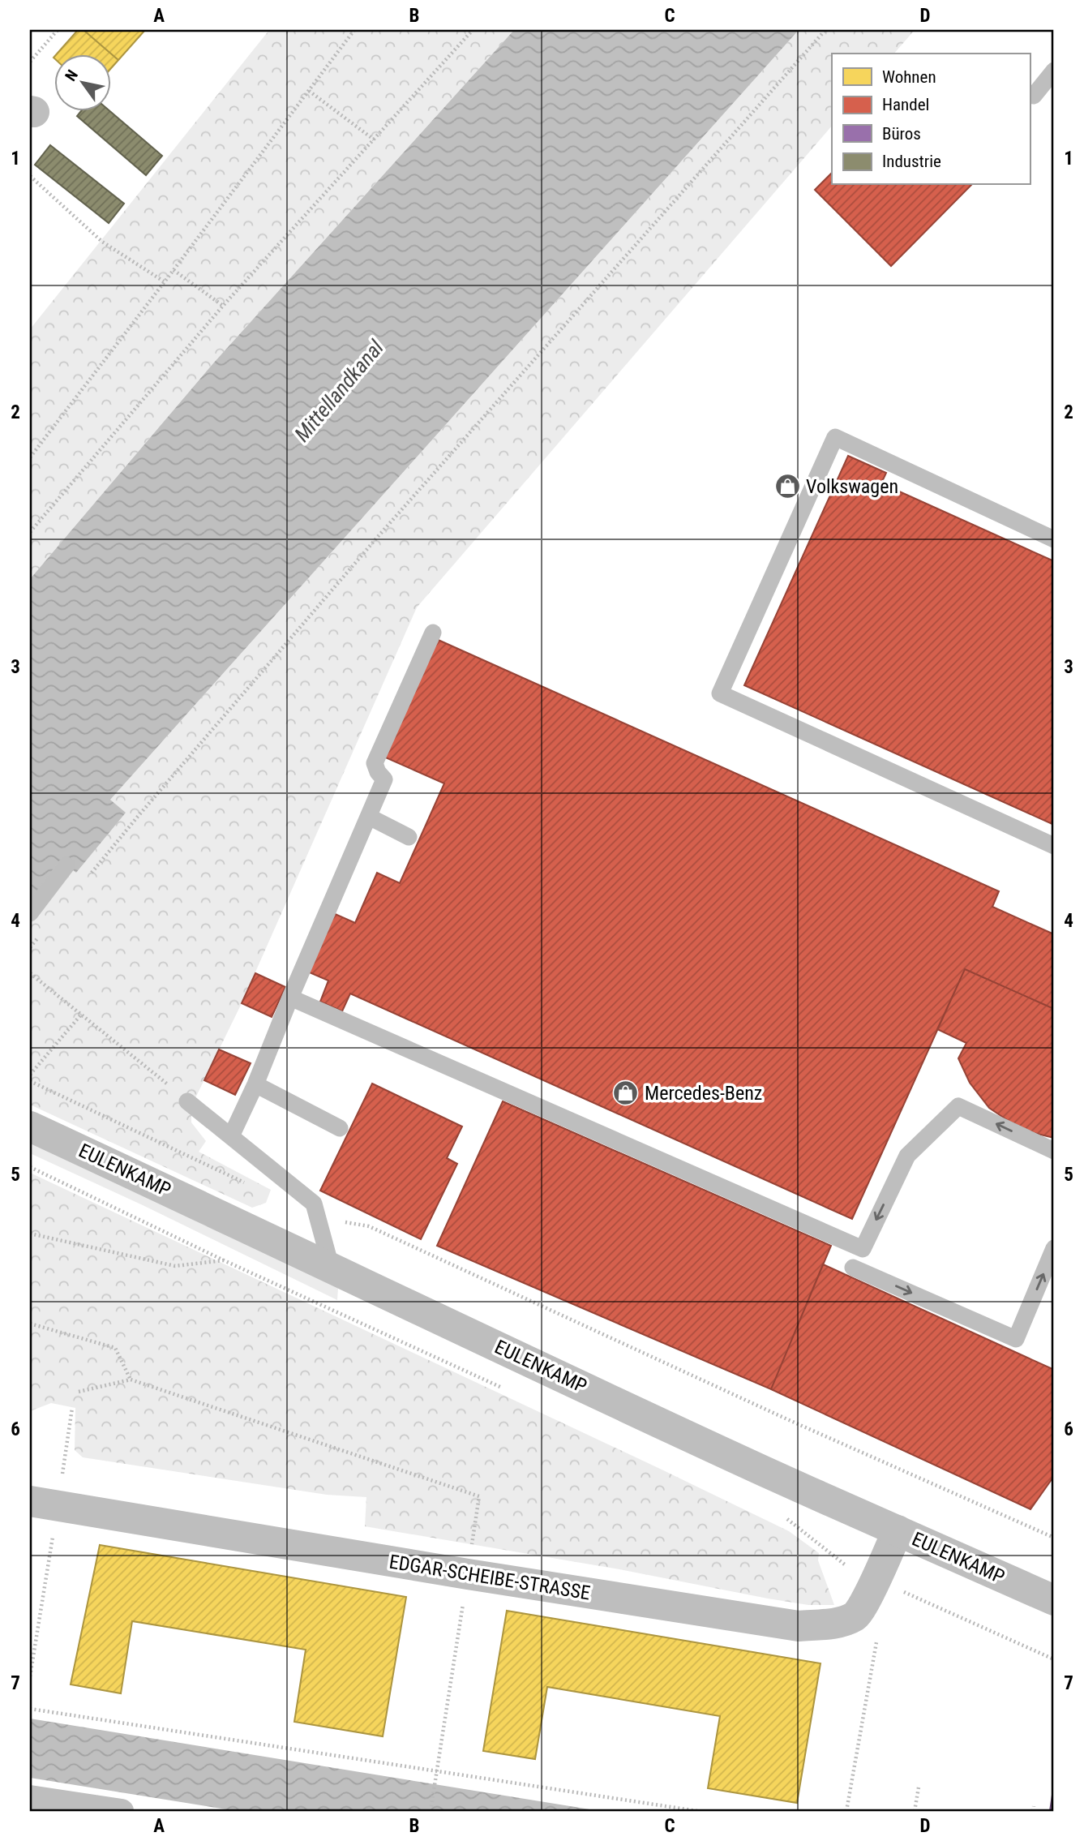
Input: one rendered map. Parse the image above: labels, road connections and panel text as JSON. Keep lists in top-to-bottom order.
{
  "streets": {
    "street": ["EULENKAMP", "EDGAR-SCHEIBE-STRASSE"]
  },
  "crossings": [
    ["EULENKAMP", "EDGAR-SCHEIBE-STRASSE"]
  ],
  "water": ["Mittellandkanal"],
  "places": {
    "shop": ["Volkswagen", "Mercedes-Benz"]
  },
  "legend": [
    "Wohnen",
    "Handel",
    "Büros",
    "Industrie"
  ],
  "north": "top left",
  "grid": {
    "columns": [
      "A",
      "B",
      "C",
      "D"
    ],
    "rows": [
      "1",
      "2",
      "3",
      "4",
      "5",
      "6",
      "7"
    ]
  }
}
